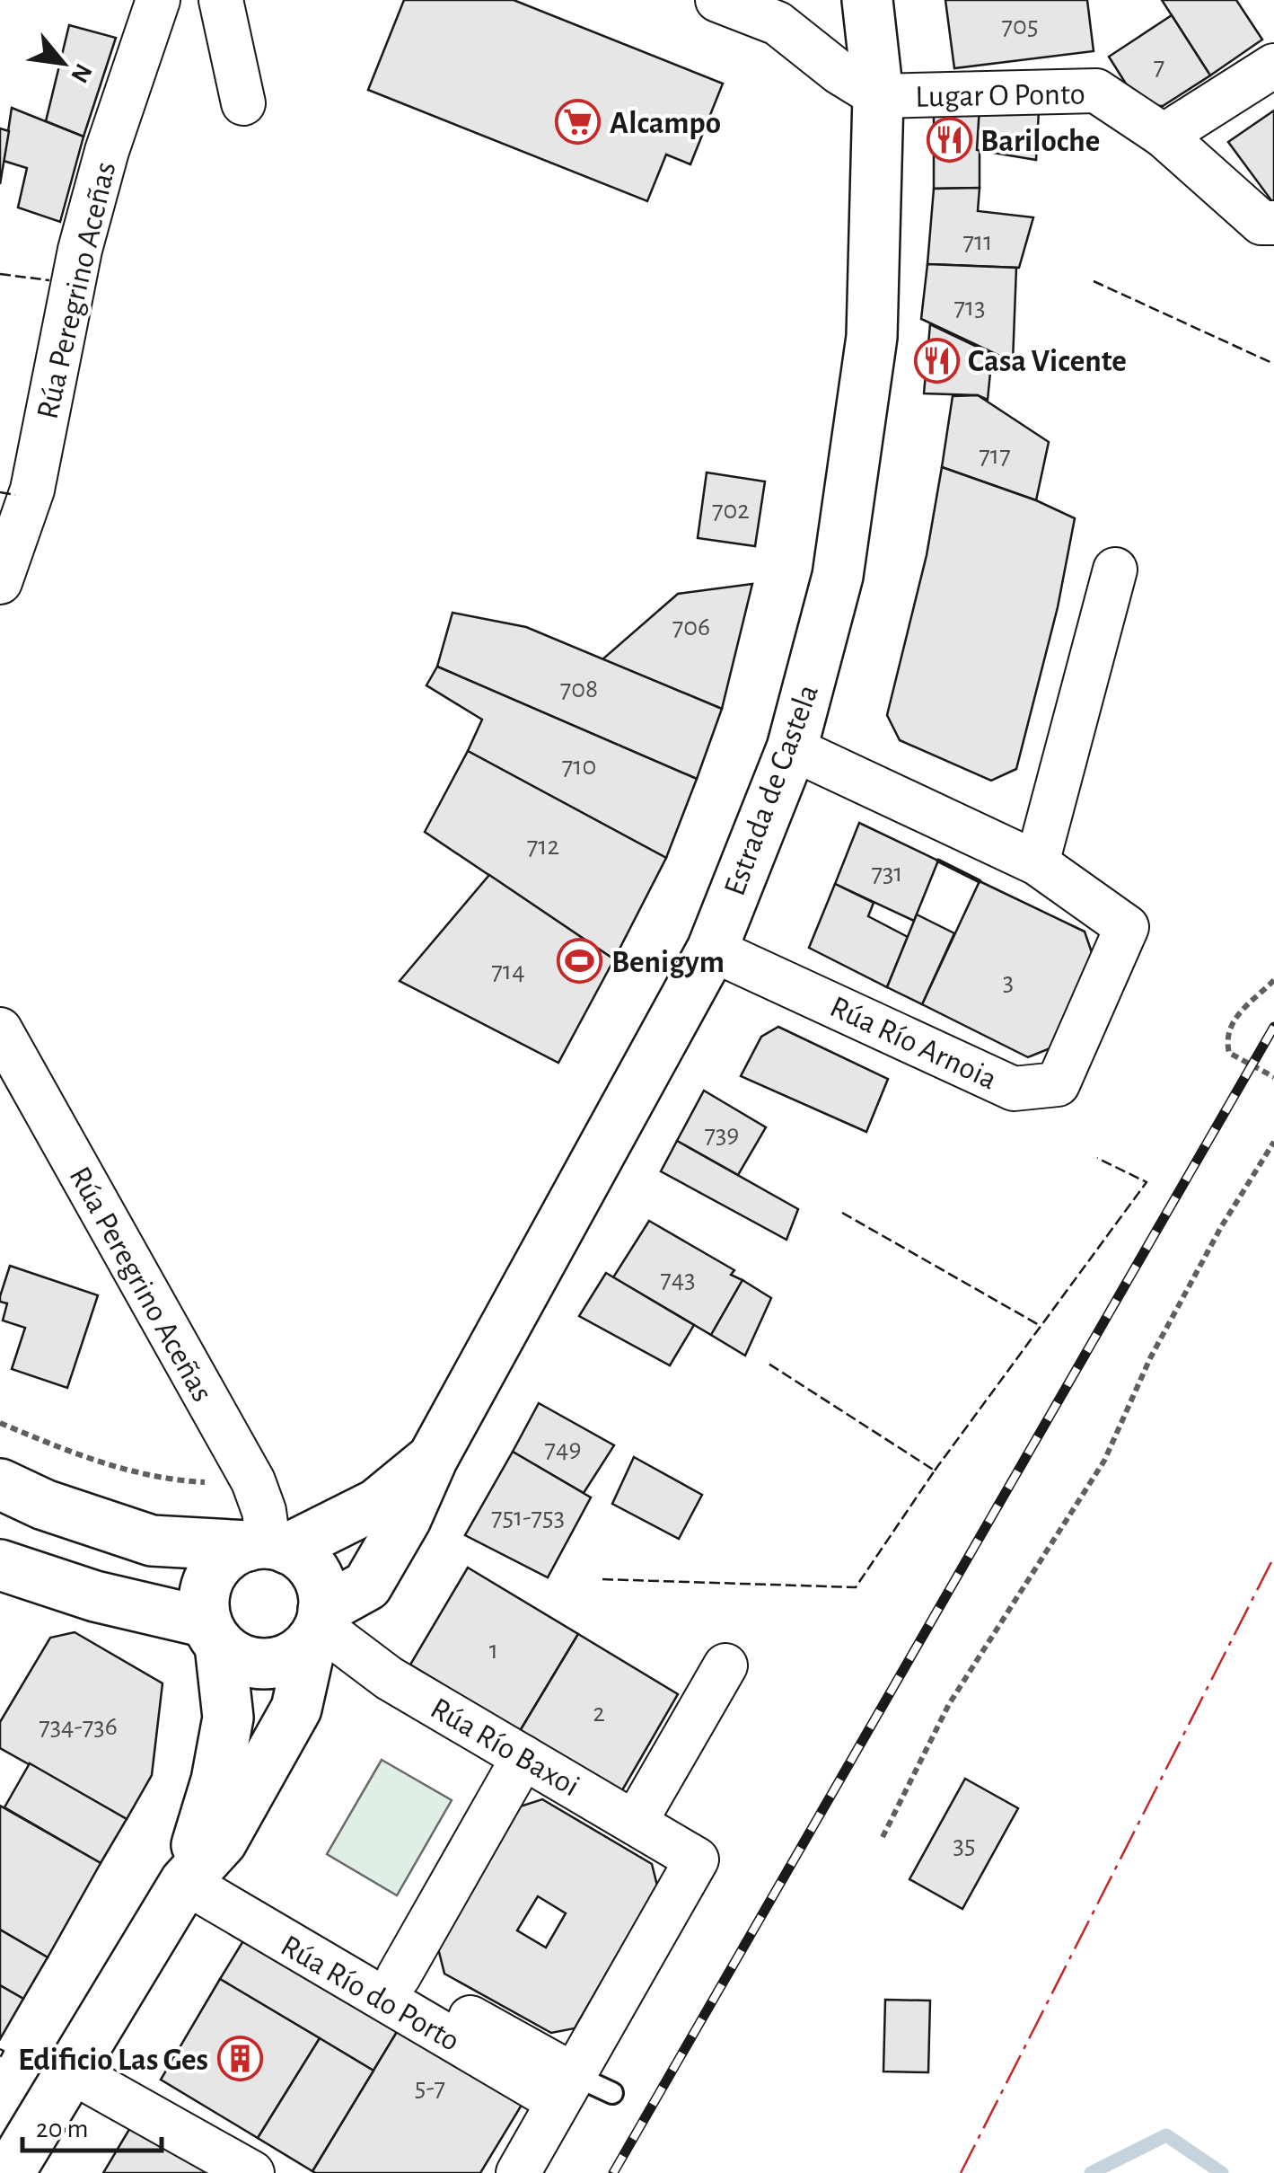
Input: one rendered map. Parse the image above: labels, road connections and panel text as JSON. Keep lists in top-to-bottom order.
{
  "streets": {
    "main road": ["Estrada de Castela"],
    "street": [
      "Lugar O Ponto",
      "Rúa Peregrino Aceñas",
      "Rúa Río Arnoia",
      "Rúa Río Baxoi",
      "Rúa Río do Porto"
    ]
  },
  "crossings": [
    ["Lugar O Ponto", "Estrada de Castela"],
    ["Rúa Peregrino Aceñas", "Estrada de Castela"],
    ["Rúa Peregrino Aceñas", "Rúa Río Baxoi"],
    ["Estrada de Castela", "Rúa Río Arnoia"],
    ["Estrada de Castela", "Rúa Río Baxoi"],
    ["Rúa Río Baxoi", "Rúa Río do Porto"]
  ],
  "places": {
    "supermarket": ["Alcampo"],
    "restaurant": ["Bariloche", "Casa Vicente"],
    "sports": ["Benigym"],
    "building": ["Edificio Las Ges"]
  },
  "house_numbers": [
    "705",
    "7",
    "711",
    "713",
    "717",
    "702",
    "706",
    "708",
    "710",
    "712",
    "731",
    "714",
    "3",
    "739",
    "743",
    "749",
    "751-753",
    "1",
    "2",
    "734-736",
    "35",
    "5-7"
  ],
  "scale_bar": "20 m",
  "north": "bottom right"
}
